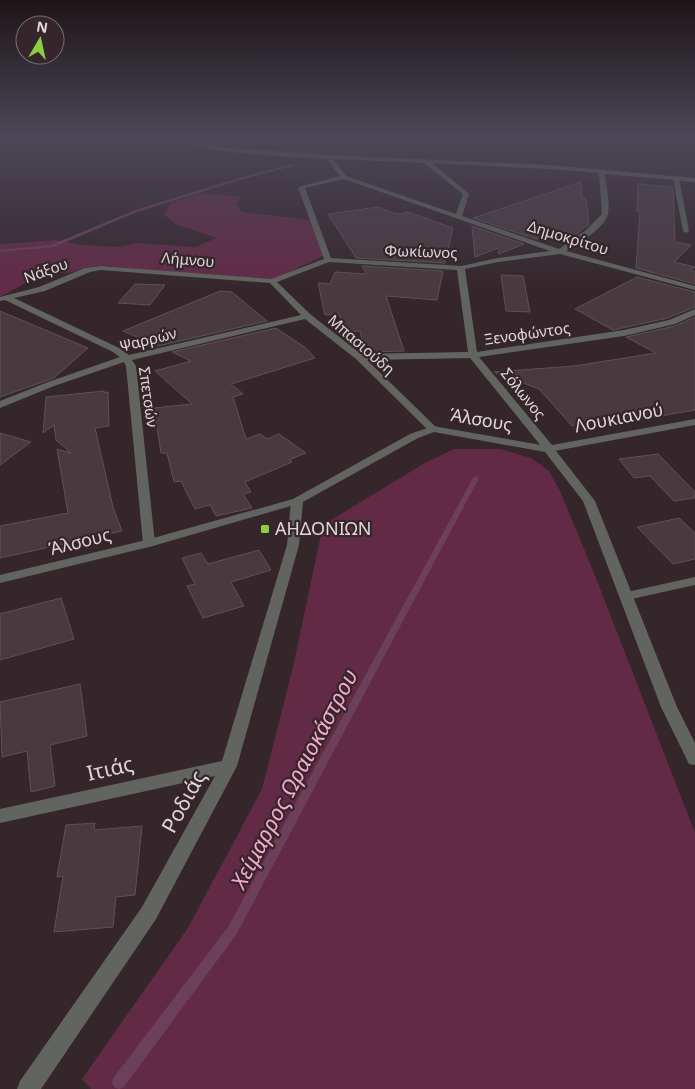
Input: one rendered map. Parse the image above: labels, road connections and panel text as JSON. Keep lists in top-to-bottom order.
{
  "streets": {
    "street": [
      "Δημοκρίτου",
      "Φωκίωνος",
      "Λήμνου",
      "Νάξου",
      "Ξενοφώντος",
      "Ψαρρών",
      "Μπασιούδη",
      "Σόλωνος",
      "Σπετσών",
      "Λουκιανού",
      "Άλσους",
      "Ιτιάς",
      "Ροδιάς"
    ]
  },
  "crossings": [
    ["Δημοκρίτου", "Φωκίωνος"],
    ["Λήμνου", "Νάξου"],
    ["Λήμνου", "Μπασιούδη"],
    ["Νάξου", "Σπετσών"],
    ["Ξενοφώντος", "Μπασιούδη"],
    ["Ξενοφώντος", "Σόλωνος"],
    ["Ψαρρών", "Μπασιούδη"],
    ["Ψαρρών", "Σπετσών"],
    ["Μπασιούδη", "Άλσους"],
    ["Σόλωνος", "Λουκιανού"],
    ["Σόλωνος", "Άλσους"],
    ["Σπετσών", "Άλσους"],
    ["Λουκιανού", "Άλσους"],
    ["Άλσους", "Ροδιάς"],
    ["Ιτιάς", "Ροδιάς"]
  ],
  "water": ["Χείμαρρος Ωραιοκάστρου"],
  "places": {
    "transit": ["ΑΗΔΟΝΙΩΝ"]
  },
  "north": "top"
}
